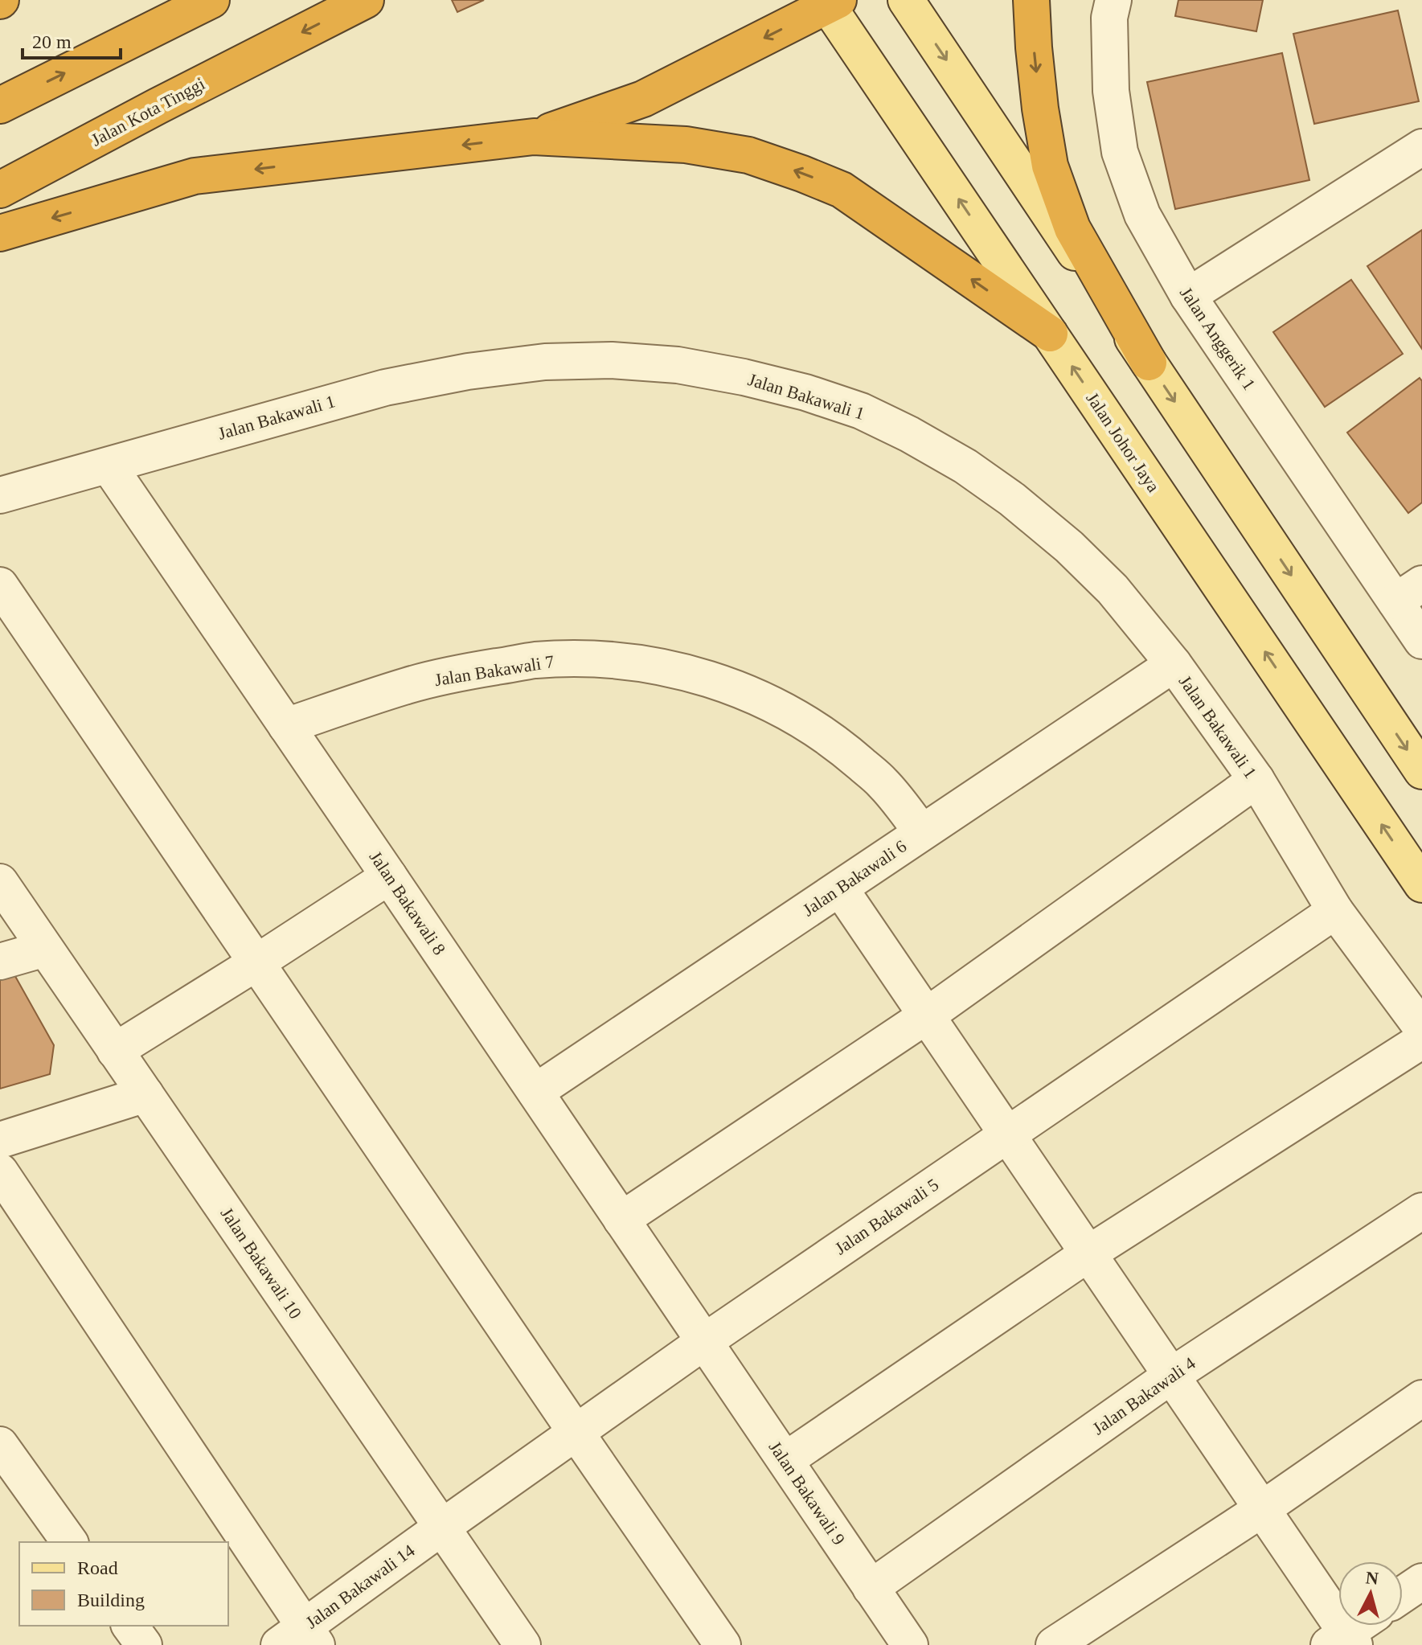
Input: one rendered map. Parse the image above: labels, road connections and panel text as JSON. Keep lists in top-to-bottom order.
{
  "streets": {
    "highway": ["Jalan Kota Tinggi"],
    "main road": ["Jalan Johor Jaya"],
    "street": [
      "Jalan Anggerik 1",
      "Jalan Bakawali 1",
      "Jalan Bakawali 7",
      "Jalan Bakawali 6",
      "Jalan Bakawali 8",
      "Jalan Bakawali 5",
      "Jalan Bakawali 10",
      "Jalan Bakawali 4",
      "Jalan Bakawali 9",
      "Jalan Bakawali 14"
    ]
  },
  "crossings": [
    ["Jalan Bakawali 1", "Jalan Bakawali 6"],
    ["Jalan Bakawali 1", "Jalan Bakawali 8"],
    ["Jalan Bakawali 1", "Jalan Bakawali 5"],
    ["Jalan Bakawali 7", "Jalan Bakawali 6"],
    ["Jalan Bakawali 7", "Jalan Bakawali 8"],
    ["Jalan Bakawali 6", "Jalan Bakawali 8"],
    ["Jalan Bakawali 8", "Jalan Bakawali 5"],
    ["Jalan Bakawali 8", "Jalan Bakawali 9"],
    ["Jalan Bakawali 5", "Jalan Bakawali 10"],
    ["Jalan Bakawali 5", "Jalan Bakawali 9"],
    ["Jalan Bakawali 5", "Jalan Bakawali 14"],
    ["Jalan Bakawali 10", "Jalan Bakawali 14"],
    ["Jalan Bakawali 4", "Jalan Bakawali 9"]
  ],
  "legend": ["Road", "Building"],
  "scale_bar": "20 m",
  "north": "top"
}
